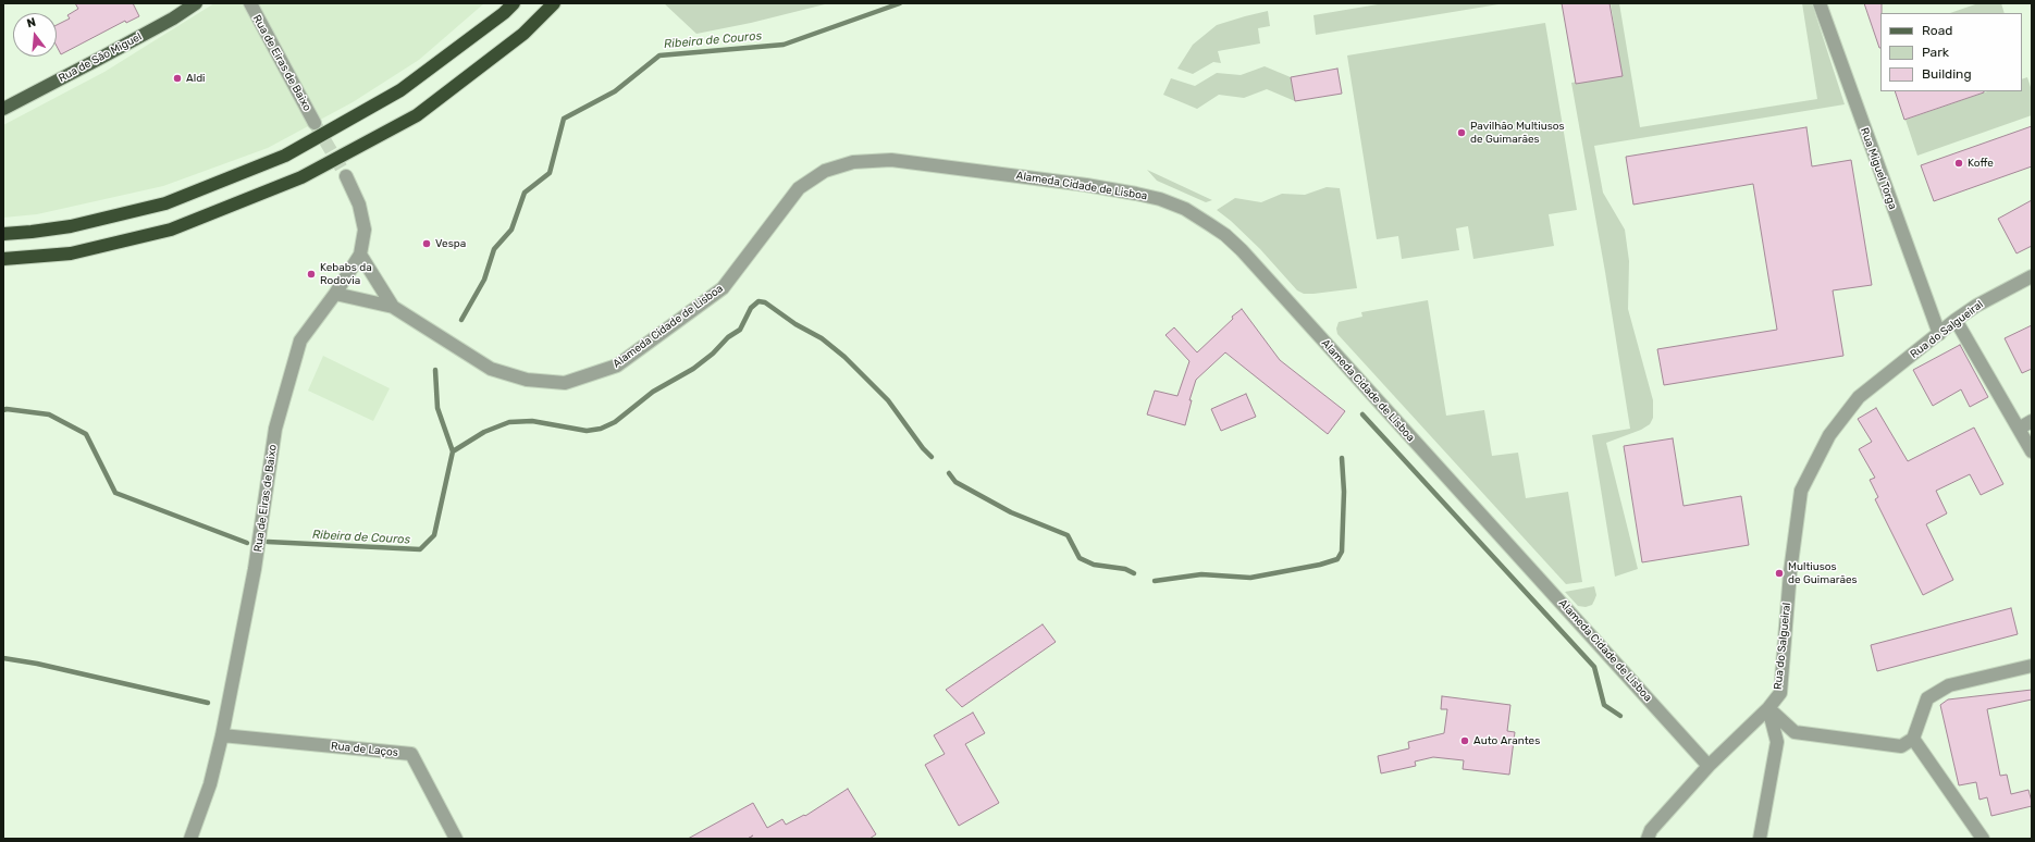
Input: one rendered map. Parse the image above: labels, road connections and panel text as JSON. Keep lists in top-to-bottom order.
{
  "streets": {
    "main road": ["Rua de São Miguel"],
    "street": [
      "Rua de Eiras de Baixo",
      "Rua Miguel Torga",
      "Alameda Cidade de Lisboa",
      "Rua do Salgueiral",
      "Rua de Laços"
    ]
  },
  "crossings": [
    ["Rua de Eiras de Baixo", "Alameda Cidade de Lisboa"],
    ["Rua de Eiras de Baixo", "Rua de Laços"],
    ["Rua Miguel Torga", "Rua do Salgueiral"],
    ["Alameda Cidade de Lisboa", "Rua do Salgueiral"]
  ],
  "water": ["Ribeira de Couros"],
  "places": [
    "Aldi",
    "Pavilhão Multiusos de Guimarães",
    "Koffe",
    "Vespa",
    "Kebabs da Rodovia",
    "Multiusos de Guimarães",
    "Auto Arantes"
  ],
  "legend": ["Road", "Park", "Building"],
  "north": "top"
}
